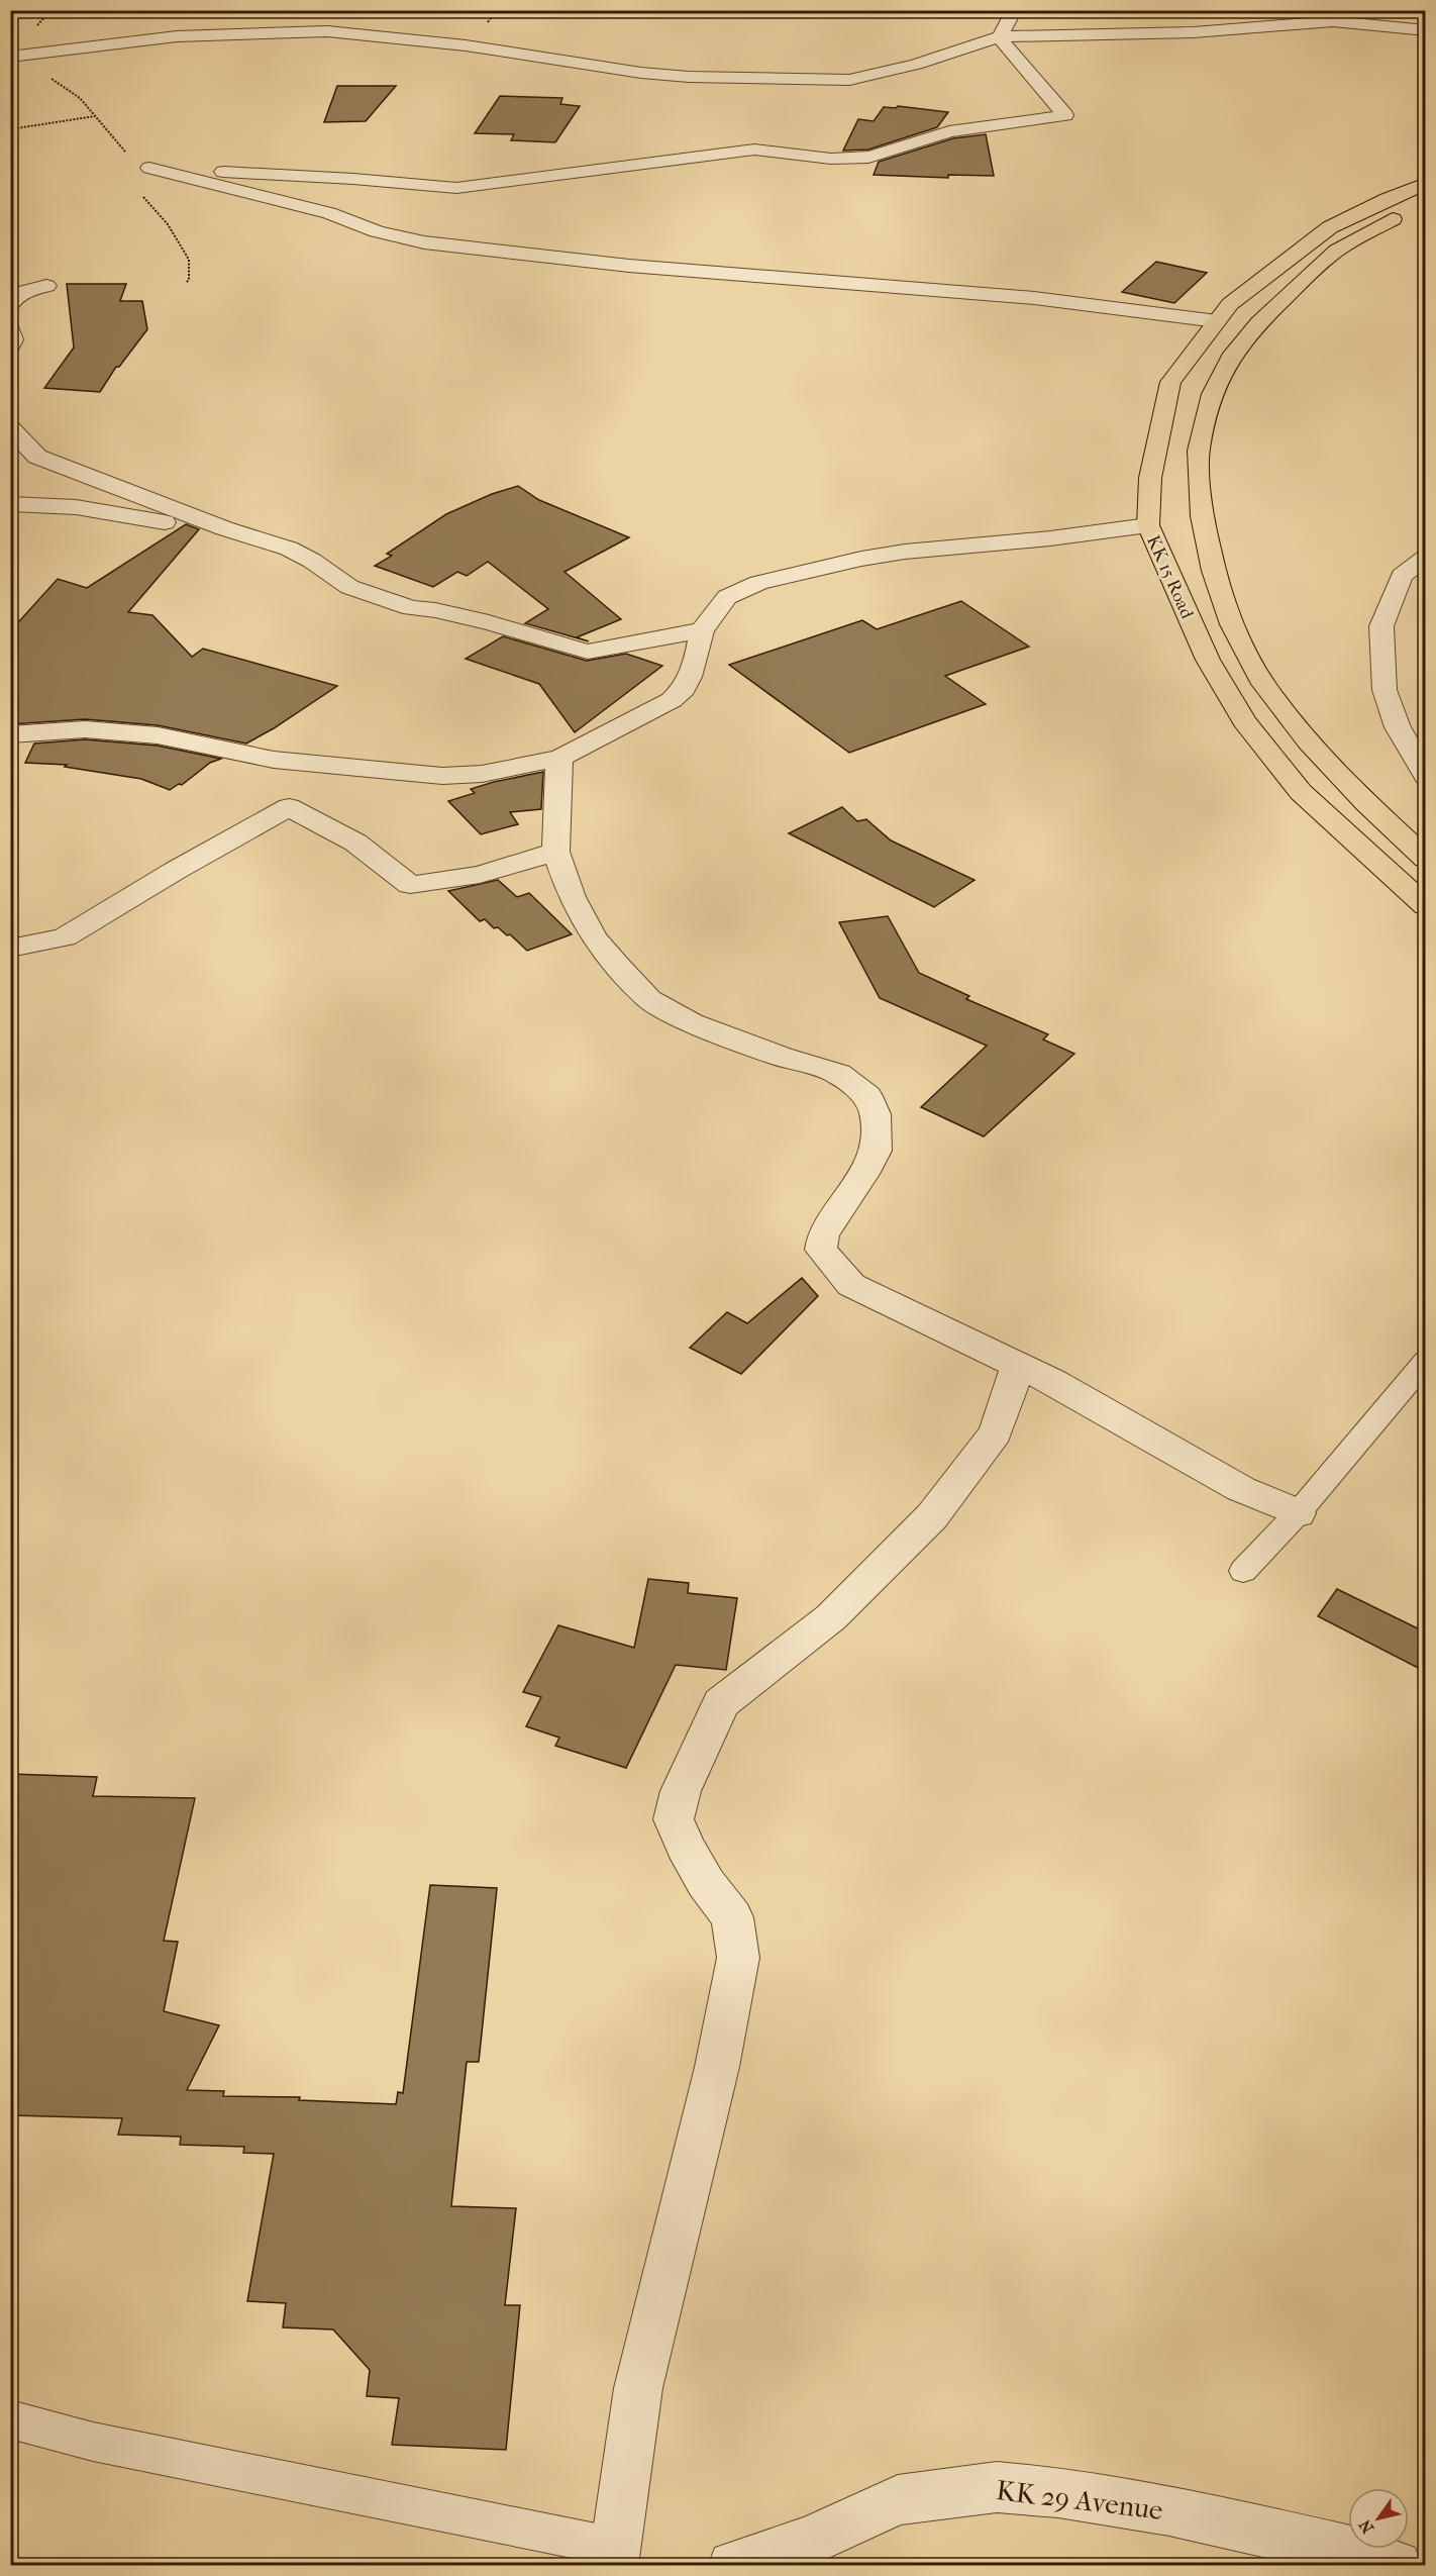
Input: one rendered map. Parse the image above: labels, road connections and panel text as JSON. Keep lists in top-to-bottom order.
{
  "streets": {
    "highway": ["KK 15 Road"],
    "street": ["KK 29 Avenue"]
  },
  "north": "bottom left"
}
